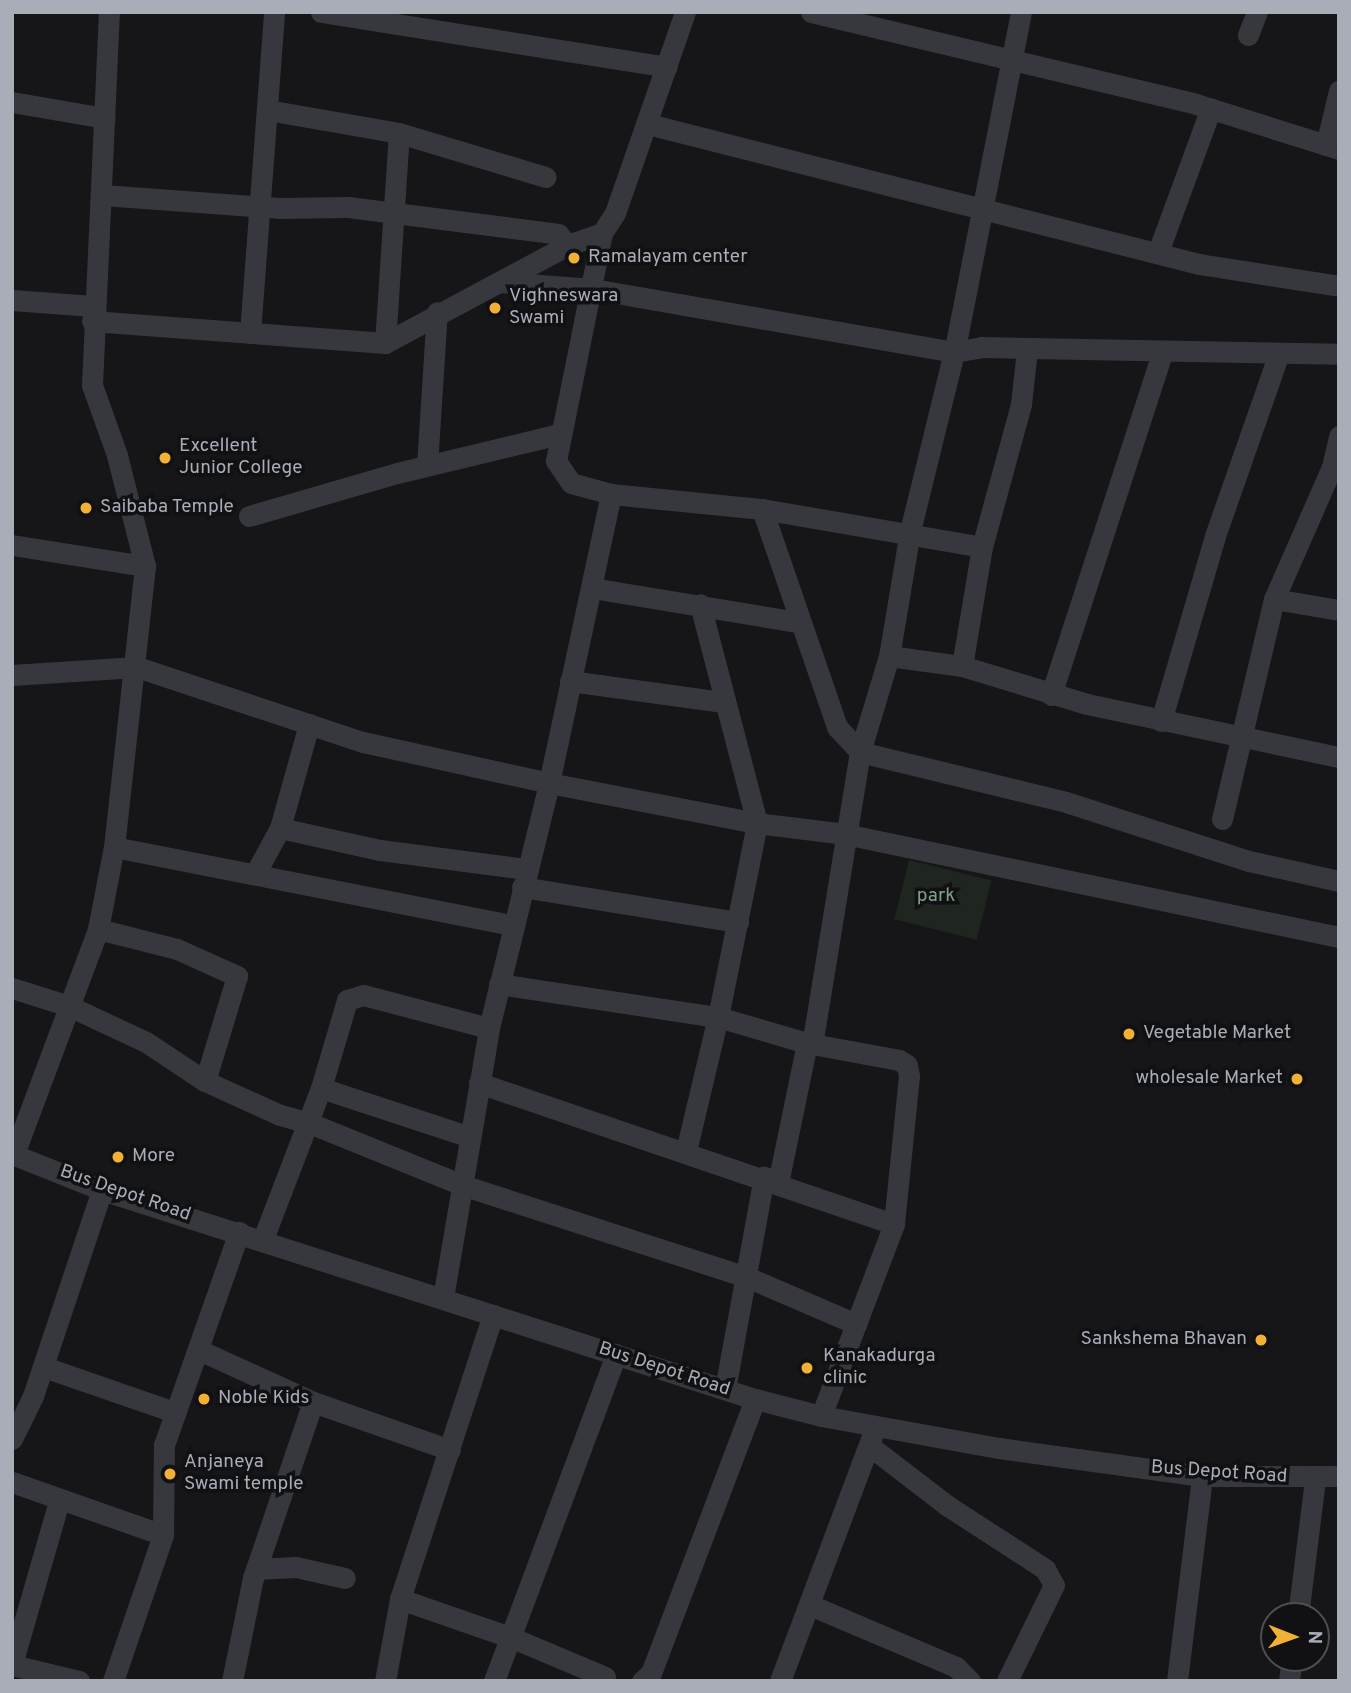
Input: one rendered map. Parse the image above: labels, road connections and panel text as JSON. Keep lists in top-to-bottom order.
{
  "streets": {
    "street": ["Bus Depot Road"]
  },
  "parks": ["park"],
  "places": [
    "Ramalayam center",
    "Vighneswara Swami",
    "Excellent Junior College",
    "Saibaba Temple",
    "Vegetable Market",
    "wholesale Market",
    "More",
    "Sankshema Bhavan",
    "Kanakadurga clinic",
    "Noble Kids",
    "Anjaneya Swami temple"
  ],
  "north": "right"
}
